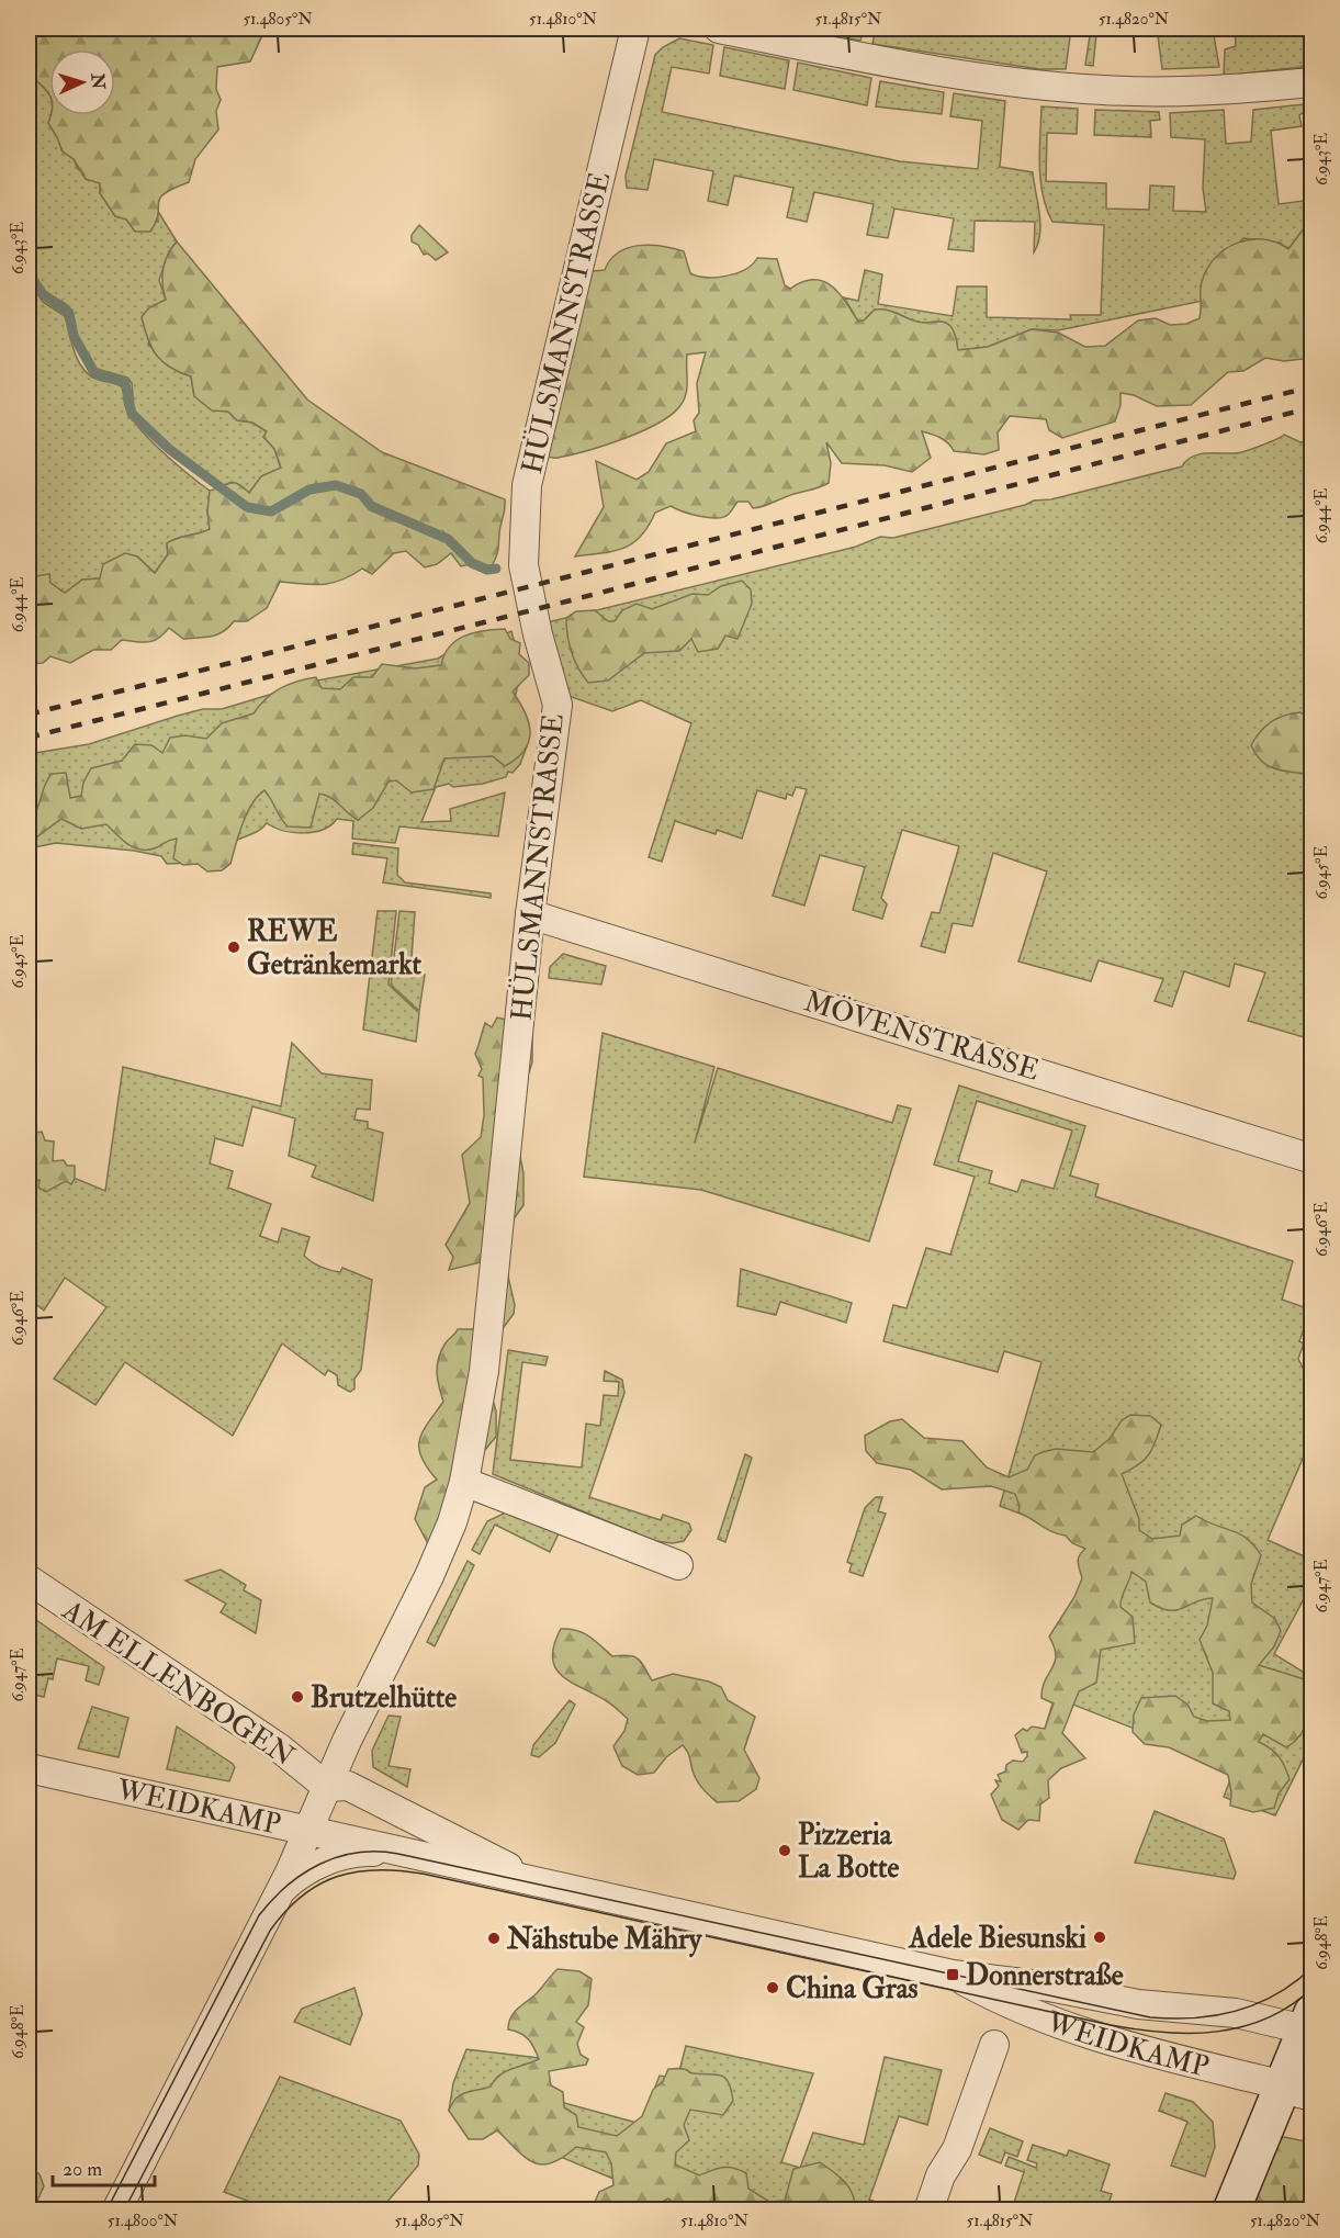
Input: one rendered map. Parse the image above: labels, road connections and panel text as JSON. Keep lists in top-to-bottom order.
{
  "streets": {
    "street": [
      "HÜLSMANNSTRASSE",
      "MÖVENSTRASSE",
      "AM ELLENBOGEN",
      "WEIDKAMP"
    ]
  },
  "crossings": [
    ["HÜLSMANNSTRASSE", "MÖVENSTRASSE"],
    ["HÜLSMANNSTRASSE", "AM ELLENBOGEN"],
    ["HÜLSMANNSTRASSE", "WEIDKAMP"],
    ["AM ELLENBOGEN", "WEIDKAMP"]
  ],
  "places": {
    "other": [
      "REWE Getränkemarkt",
      "Brutzelhütte",
      "Pizzeria La Botte",
      "Adele Biesunski",
      "Nähstube Mähry",
      "China Gras"
    ],
    "transit": ["Donnerstraße"]
  },
  "scale_bar": "20 m",
  "north": "right",
  "coordinates": [
    "51.4805°N",
    "51.4810°N",
    "51.4815°N",
    "51.4820°N",
    "6.943°E",
    "6.944°E",
    "6.945°E",
    "6.946°E",
    "6.947°E",
    "6.948°E",
    "51.4800°N"
  ]
}
